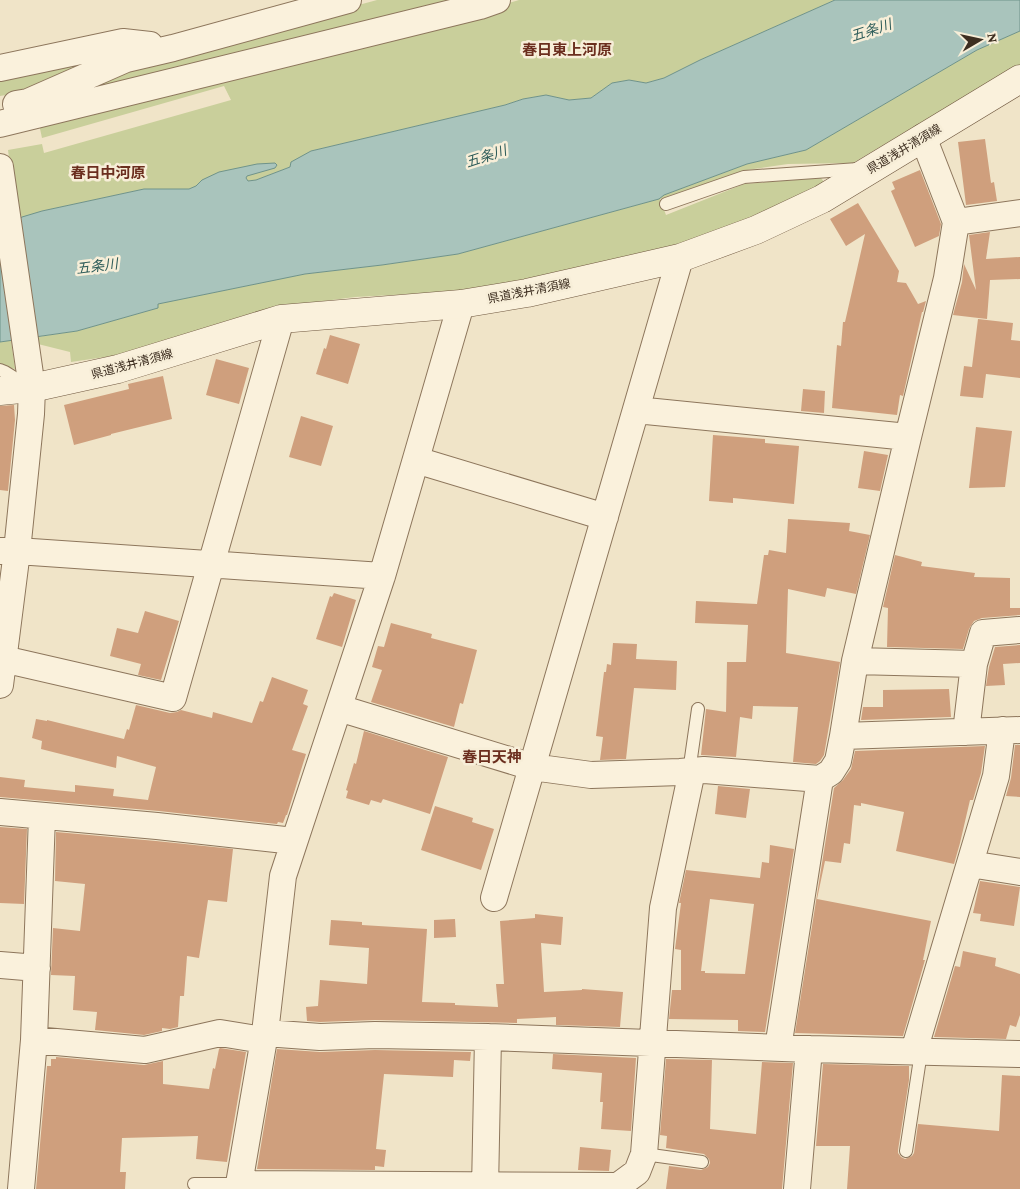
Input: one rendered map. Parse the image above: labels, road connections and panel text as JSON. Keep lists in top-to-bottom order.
{
  "streets": {
    "main road": ["県道浅井清須線"]
  },
  "districts": ["春日東上河原", "春日中河原", "春日天神"],
  "water": ["五条川"],
  "north": "right"
}
